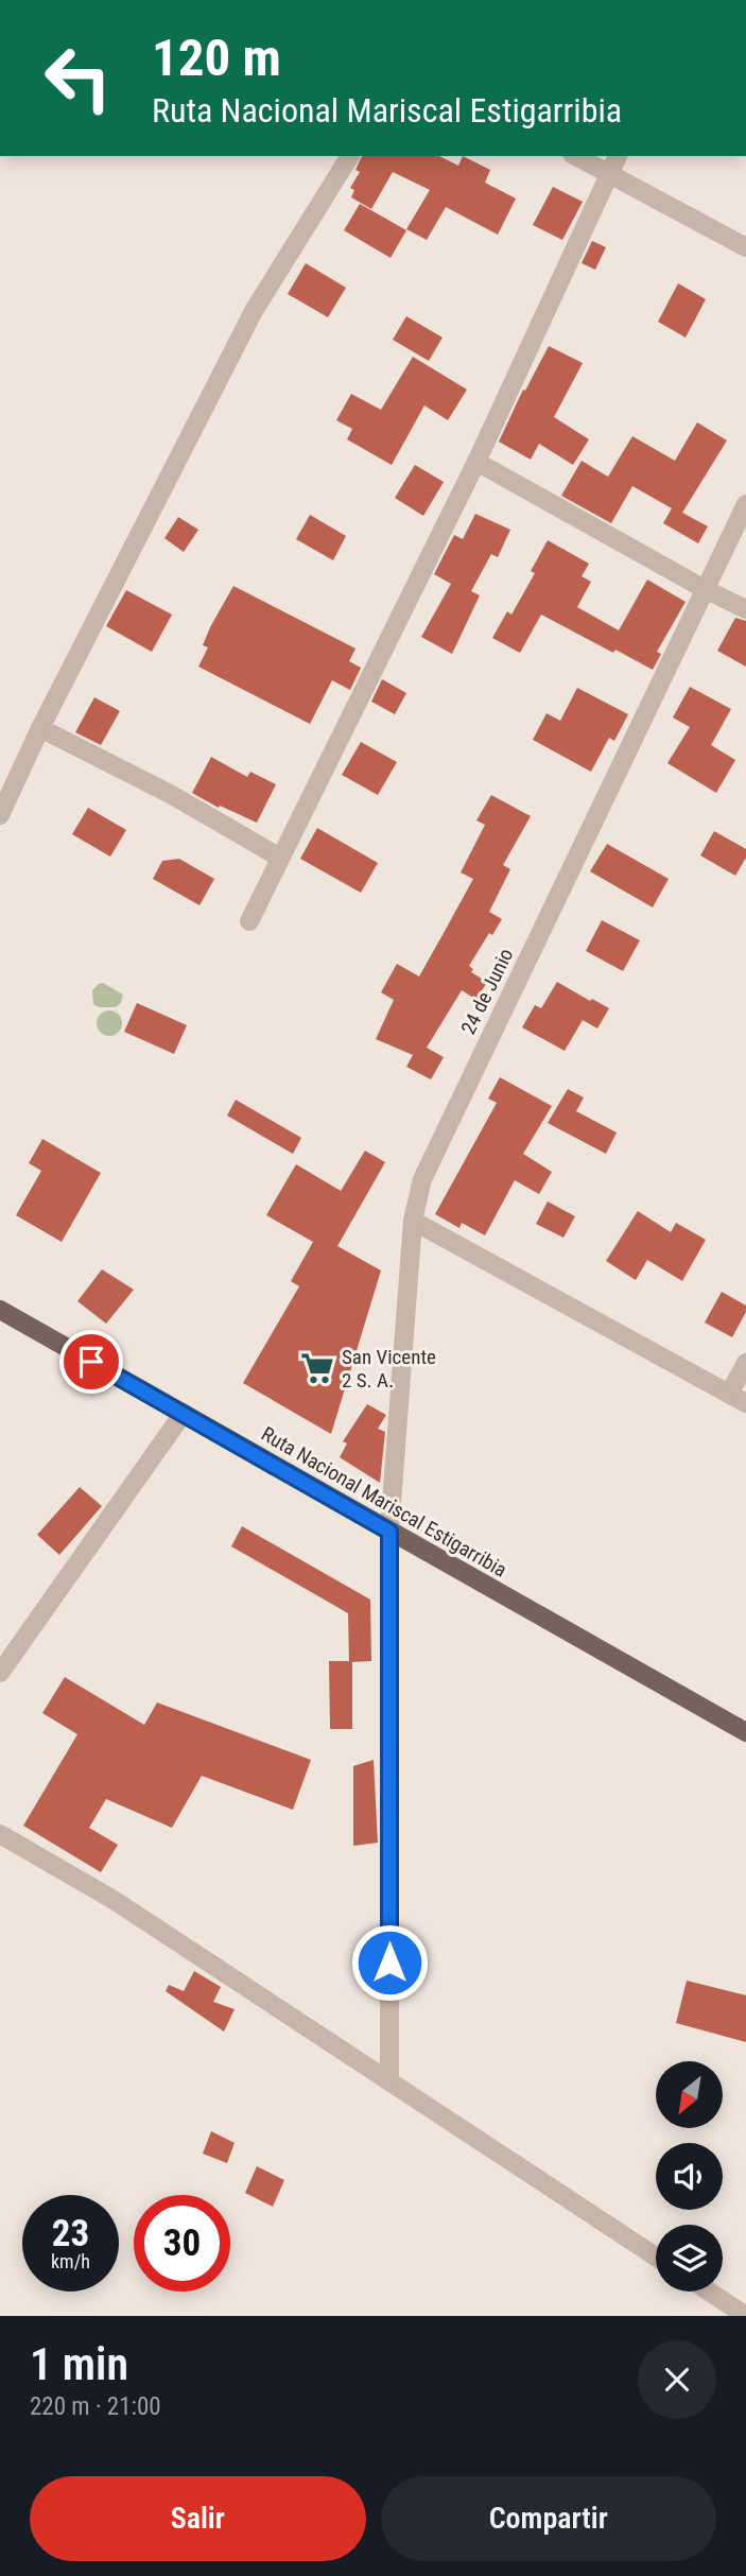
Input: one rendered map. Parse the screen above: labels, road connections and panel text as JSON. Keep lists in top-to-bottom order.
{
  "streets": {
    "main road": ["Ruta Nacional Mariscal Estigarribia"],
    "street": ["24 de Junio"]
  },
  "crossings": [
    ["24 de Junio", "Ruta Nacional Mariscal Estigarribia"]
  ],
  "places": {
    "supermarket": ["San Vicente 2 S. A."]
  },
  "north": "bottom left",
  "page": {
    "turn": ["120 m", "Ruta Nacional Mariscal Estigarribia"],
    "speed": "23 km/h",
    "limit": "30",
    "heading": ["1 min", "220 m · 21:00"],
    "buttons": ["Salir", "Compartir"]
  }
}
